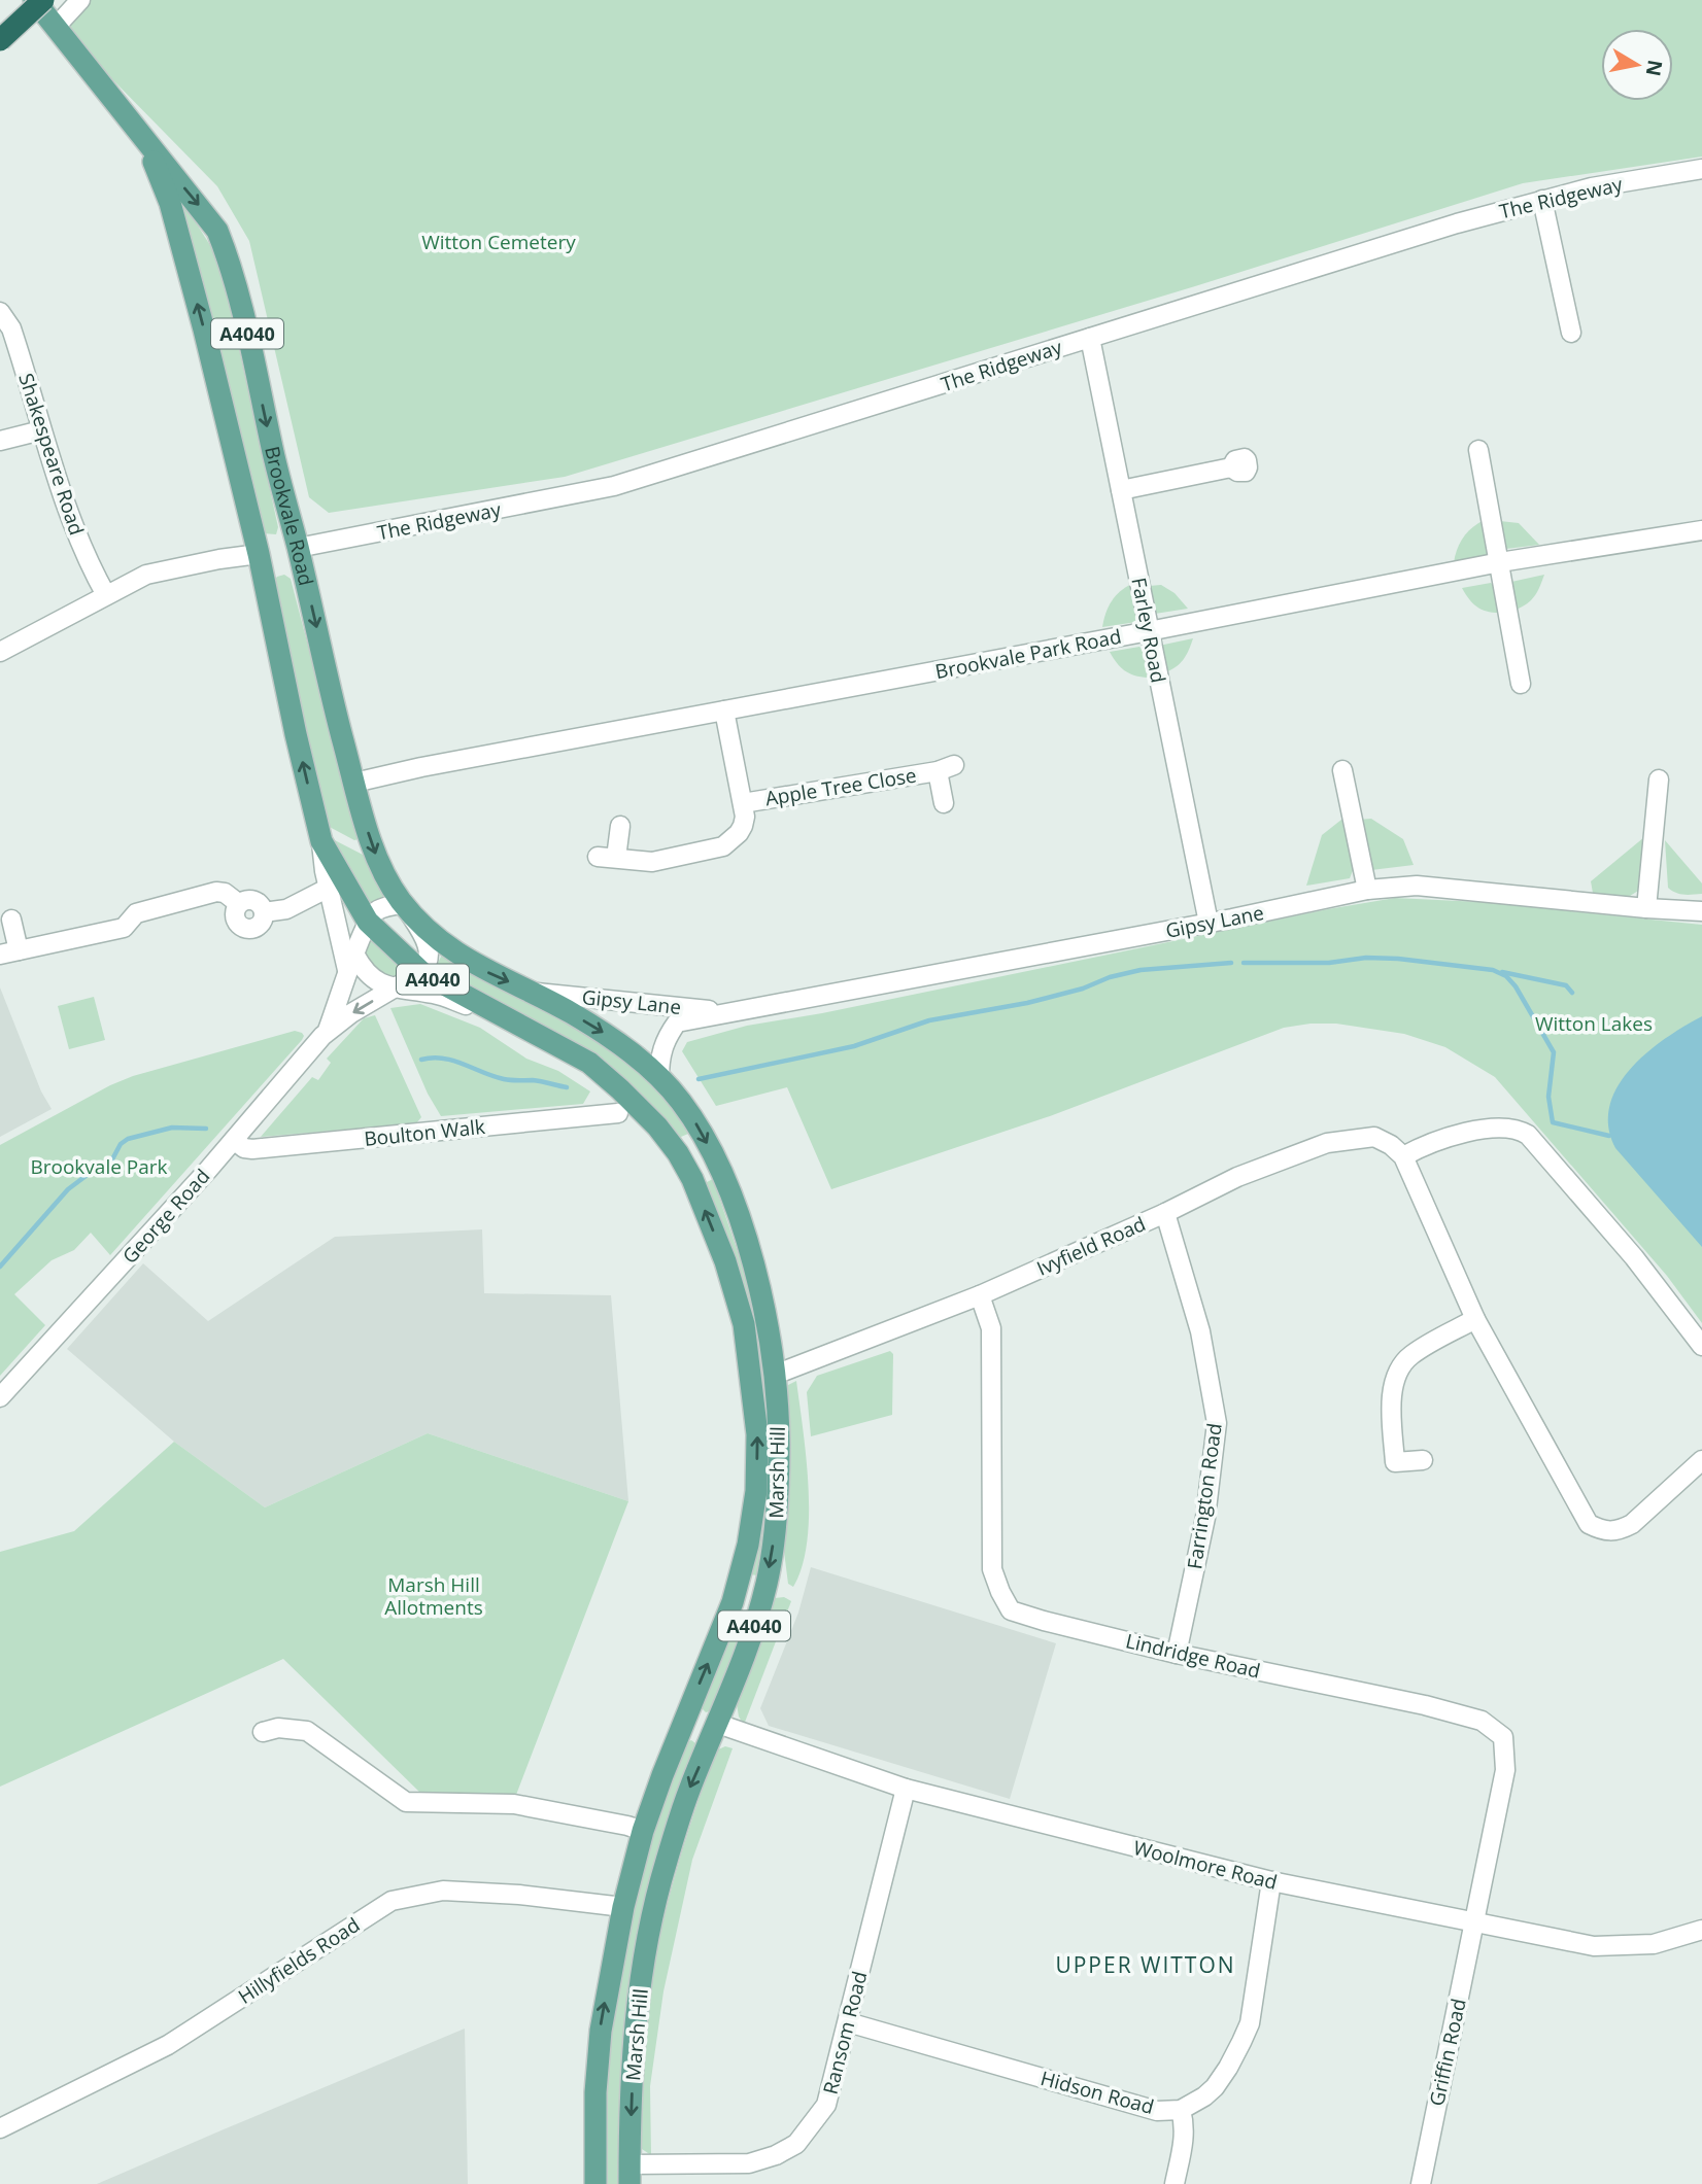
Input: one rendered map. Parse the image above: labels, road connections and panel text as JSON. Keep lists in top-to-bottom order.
{
  "streets": {
    "main road": ["A4040", "Brookvale Road", "Marsh Hill"],
    "street": [
      "The Ridgeway",
      "Shakespeare Road",
      "Farley Road",
      "Brookvale Park Road",
      "Apple Tree Close",
      "Gipsy Lane",
      "Boulton Walk",
      "George Road",
      "Ivyfield Road",
      "Farrington Road",
      "Lindridge Road",
      "Woolmore Road",
      "Hillyfields Road",
      "Ransom Road",
      "Griffin Road",
      "Hidson Road"
    ]
  },
  "crossings": [
    ["The Ridgeway", "Brookvale Road"],
    ["The Ridgeway", "Farley Road"],
    ["Brookvale Road", "Brookvale Park Road"],
    ["Brookvale Road", "George Road"],
    ["Brookvale Road", "Marsh Hill"],
    ["Farley Road", "Brookvale Park Road"],
    ["Farley Road", "Gipsy Lane"],
    ["Gipsy Lane", "Marsh Hill"],
    ["Boulton Walk", "George Road"],
    ["George Road", "Marsh Hill"],
    ["Ivyfield Road", "Marsh Hill"],
    ["Ivyfield Road", "Farrington Road"],
    ["Ivyfield Road", "Lindridge Road"],
    ["Marsh Hill", "Woolmore Road"],
    ["Marsh Hill", "Hillyfields Road"],
    ["Marsh Hill", "Ransom Road"],
    ["Farrington Road", "Lindridge Road"],
    ["Lindridge Road", "Woolmore Road"],
    ["Lindridge Road", "Griffin Road"],
    ["Woolmore Road", "Ransom Road"],
    ["Woolmore Road", "Griffin Road"],
    ["Woolmore Road", "Hidson Road"],
    ["Ransom Road", "Hidson Road"]
  ],
  "districts": ["UPPER WITTON"],
  "parks": [
    "Witton Cemetery",
    "Witton Lakes",
    "Brookvale Park",
    "Marsh Hill Allotments"
  ],
  "north": "right"
}
